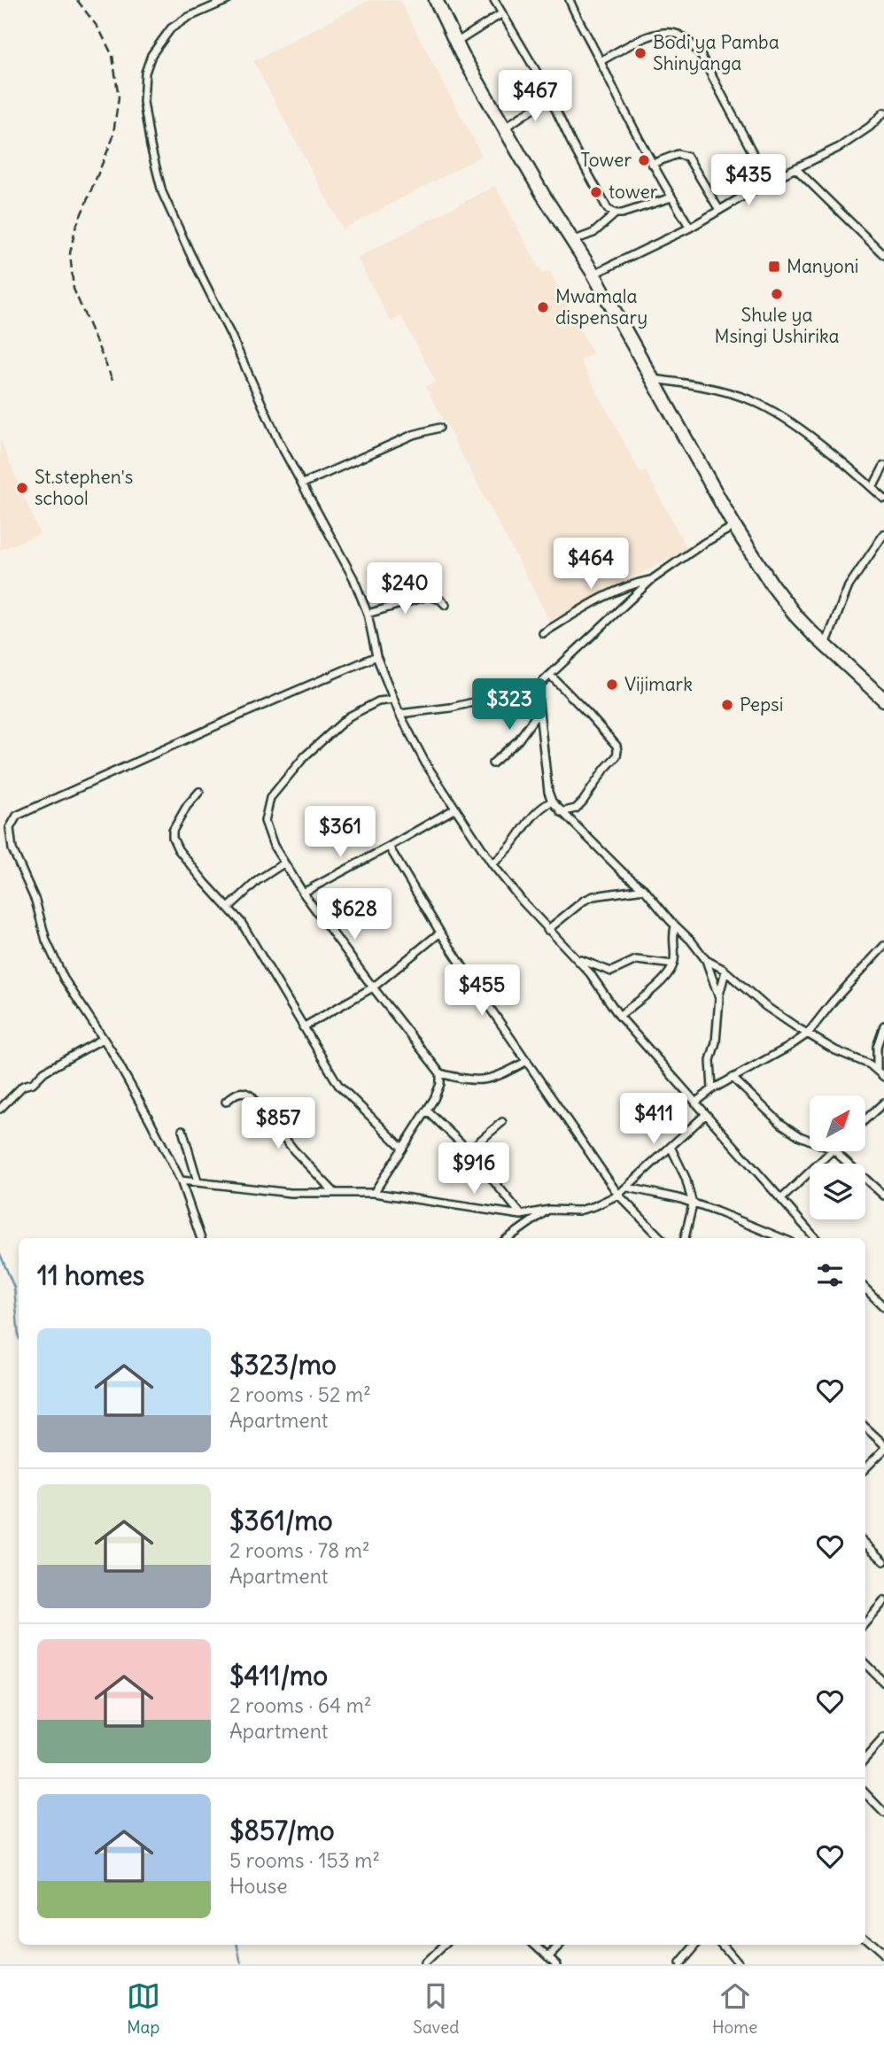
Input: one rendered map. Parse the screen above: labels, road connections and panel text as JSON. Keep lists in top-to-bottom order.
{
  "places": {
    "other": [
      "Bodi ya Pamba Shinyanga",
      "Tower",
      "tower",
      "Shule ya Msingi Ushirika",
      "Mwamala dispensary",
      "St.stephen's school",
      "Vijimark",
      "Pepsi"
    ],
    "transit": ["Manyoni"]
  },
  "north": "top right",
  "page": {
    "price": [
      "$467",
      "$435",
      "$464",
      "$240",
      "$323",
      "$361",
      "$628",
      "$455",
      "$411",
      "$857",
      "$916"
    ],
    "heading": "11 homes",
    "list": [
      {
        "name": "$323/mo",
        "note": "2 rooms · 52 m² · Apartment"
      },
      {
        "name": "$361/mo",
        "note": "2 rooms · 78 m² · Apartment"
      },
      {
        "name": "$411/mo",
        "note": "2 rooms · 64 m² · Apartment"
      },
      {
        "name": "$857/mo",
        "note": "5 rooms · 153 m² · House"
      }
    ],
    "tabs": ["Map", "Saved", "Home"]
  }
}
